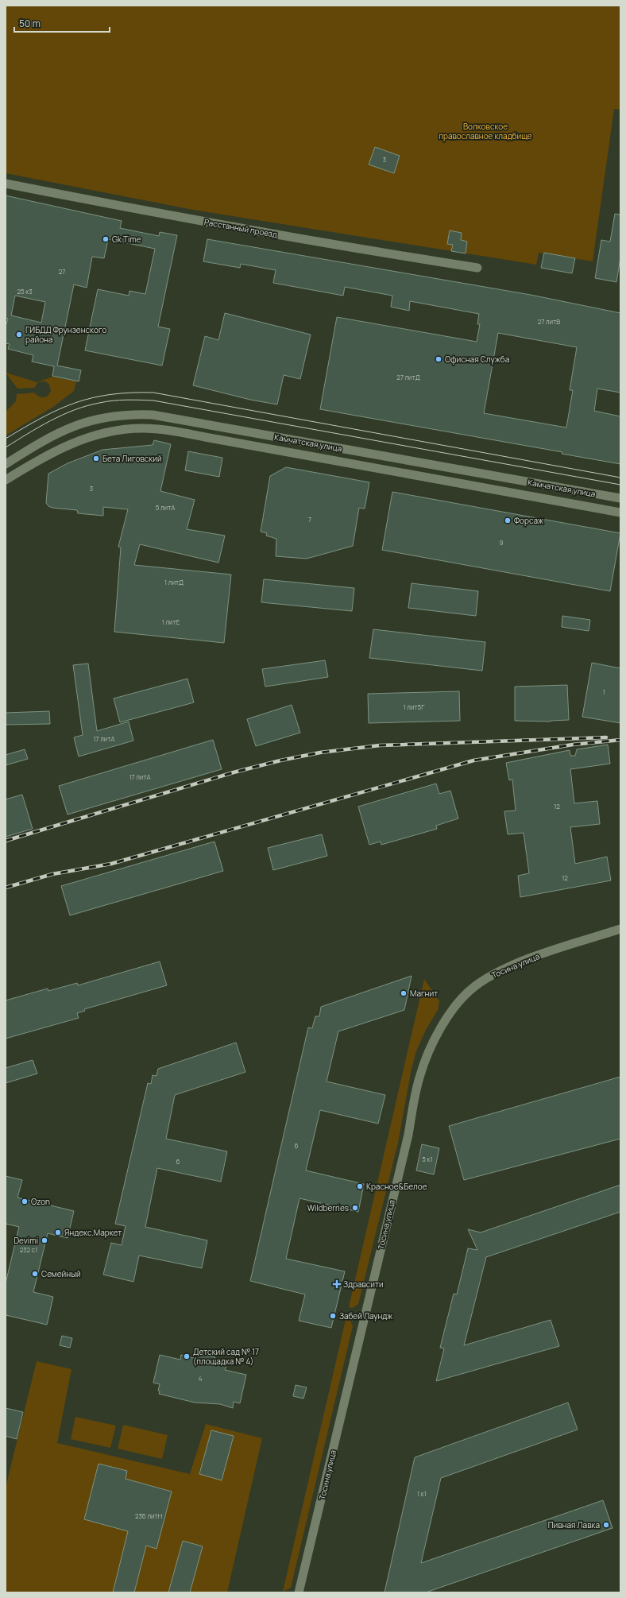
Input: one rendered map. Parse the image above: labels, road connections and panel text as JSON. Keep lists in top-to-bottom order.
{
  "streets": {
    "street": ["Расстанный проезд", "Камчатская улица", "Тосина улица"]
  },
  "parks": ["Волковское православное кладбище"],
  "places": {
    "other": [
      "Gk Time",
      "ГИБДД Фрунзенского района",
      "Офисная Служба",
      "Бета Лиговский",
      "Форсаж",
      "Магнит",
      "Красное&Белое",
      "Ozon",
      "Wildberries",
      "Яндекс.Маркет",
      "Devimi",
      "Семейный",
      "Забей Лаундж",
      "Детский сад № 17 (площадка № 4)",
      "Пивная Лавка"
    ],
    "health": ["Здравсити"]
  },
  "house_numbers": [
    "3",
    "27",
    "25 к3",
    "27 литВ",
    "27 литД",
    "3",
    "5 литА",
    "7",
    "9",
    "1 литД",
    "1 литЕ",
    "1",
    "1 лит5Г",
    "17 литА",
    "17 литА",
    "12",
    "12",
    "6",
    "5 к1",
    "6",
    "232 с1",
    "4",
    "1 к1",
    "236 литН"
  ],
  "scale_bar": "50 m"
}
